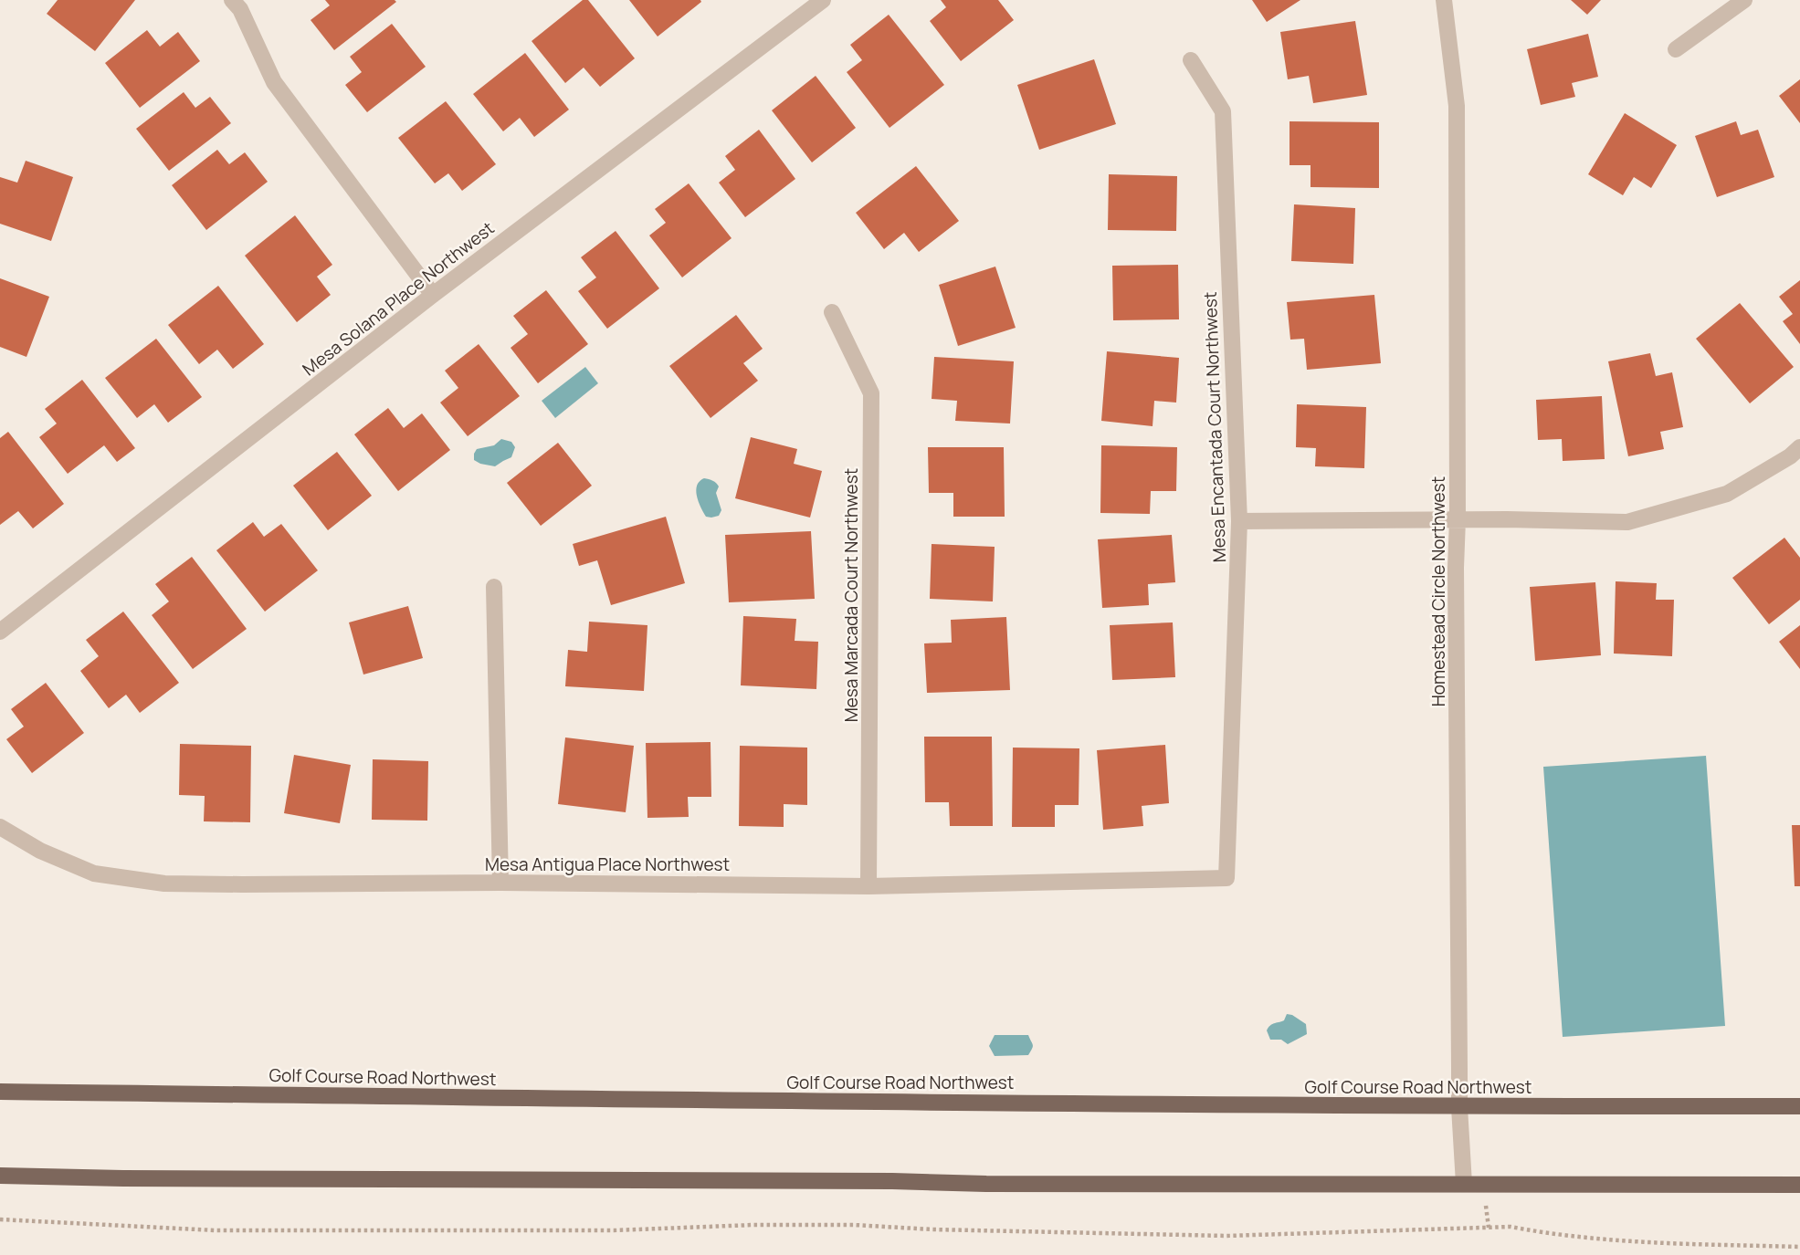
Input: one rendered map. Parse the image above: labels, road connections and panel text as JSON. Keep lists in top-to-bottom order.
{
  "streets": {
    "main road": ["Golf Course Road Northwest"],
    "street": [
      "Mesa Solana Place Northwest",
      "Mesa Encantada Court Northwest",
      "Homestead Circle Northwest",
      "Mesa Marcada Court Northwest",
      "Mesa Antigua Place Northwest"
    ]
  },
  "crossings": [
    ["Mesa Encantada Court Northwest", "Mesa Antigua Place Northwest"],
    ["Homestead Circle Northwest", "Golf Course Road Northwest"],
    ["Mesa Marcada Court Northwest", "Mesa Antigua Place Northwest"]
  ]
}
